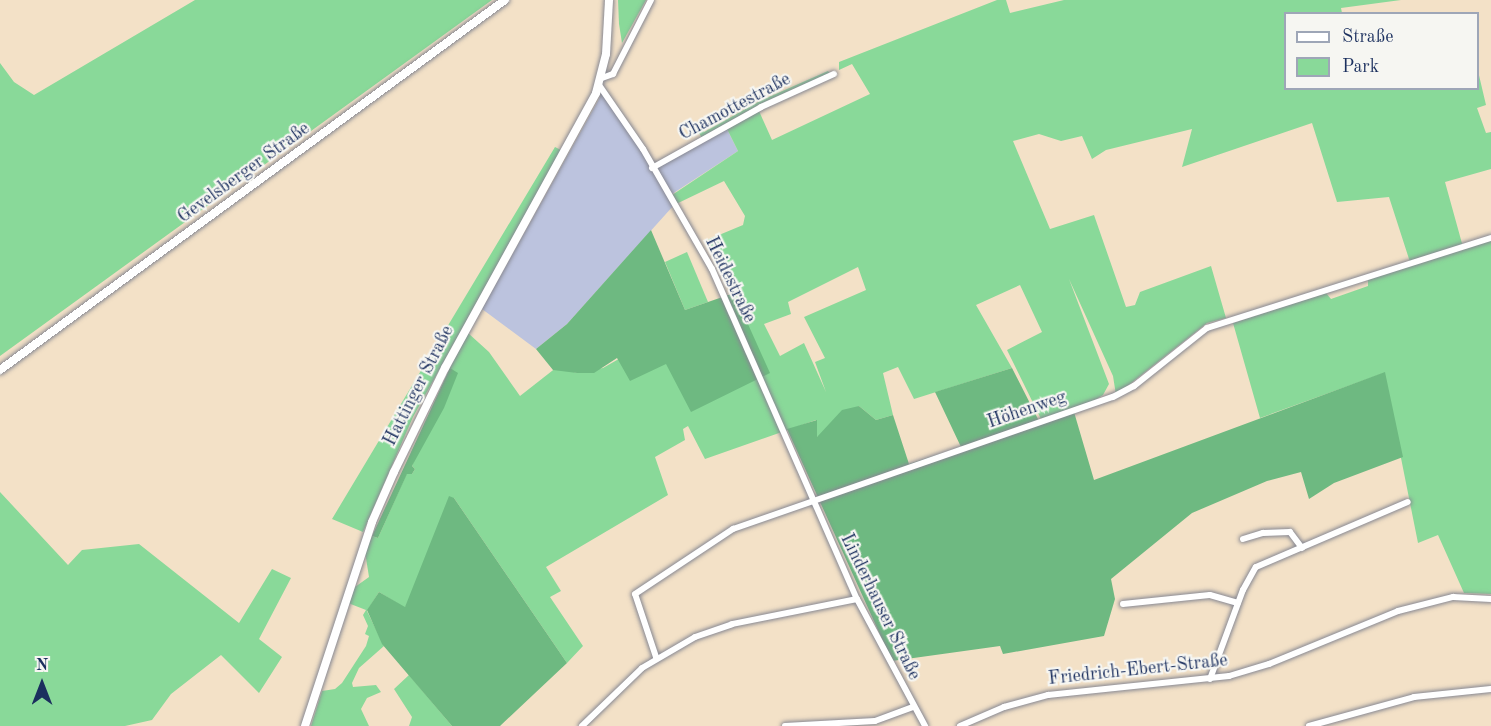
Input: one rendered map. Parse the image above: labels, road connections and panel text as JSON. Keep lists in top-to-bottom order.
{
  "streets": {
    "main road": ["Gevelsberger Straße", "Hattinger Straße"],
    "street": [
      "Chamottestraße",
      "Heidestraße",
      "Höhenweg",
      "Linderhauser Straße",
      "Friedrich-Ebert-Straße"
    ]
  },
  "crossings": [
    ["Chamottestraße", "Heidestraße"],
    ["Heidestraße", "Hattinger Straße"],
    ["Heidestraße", "Höhenweg"],
    ["Heidestraße", "Linderhauser Straße"],
    ["Höhenweg", "Linderhauser Straße"]
  ],
  "legend": ["Straße", "Park"],
  "north": "top"
}
